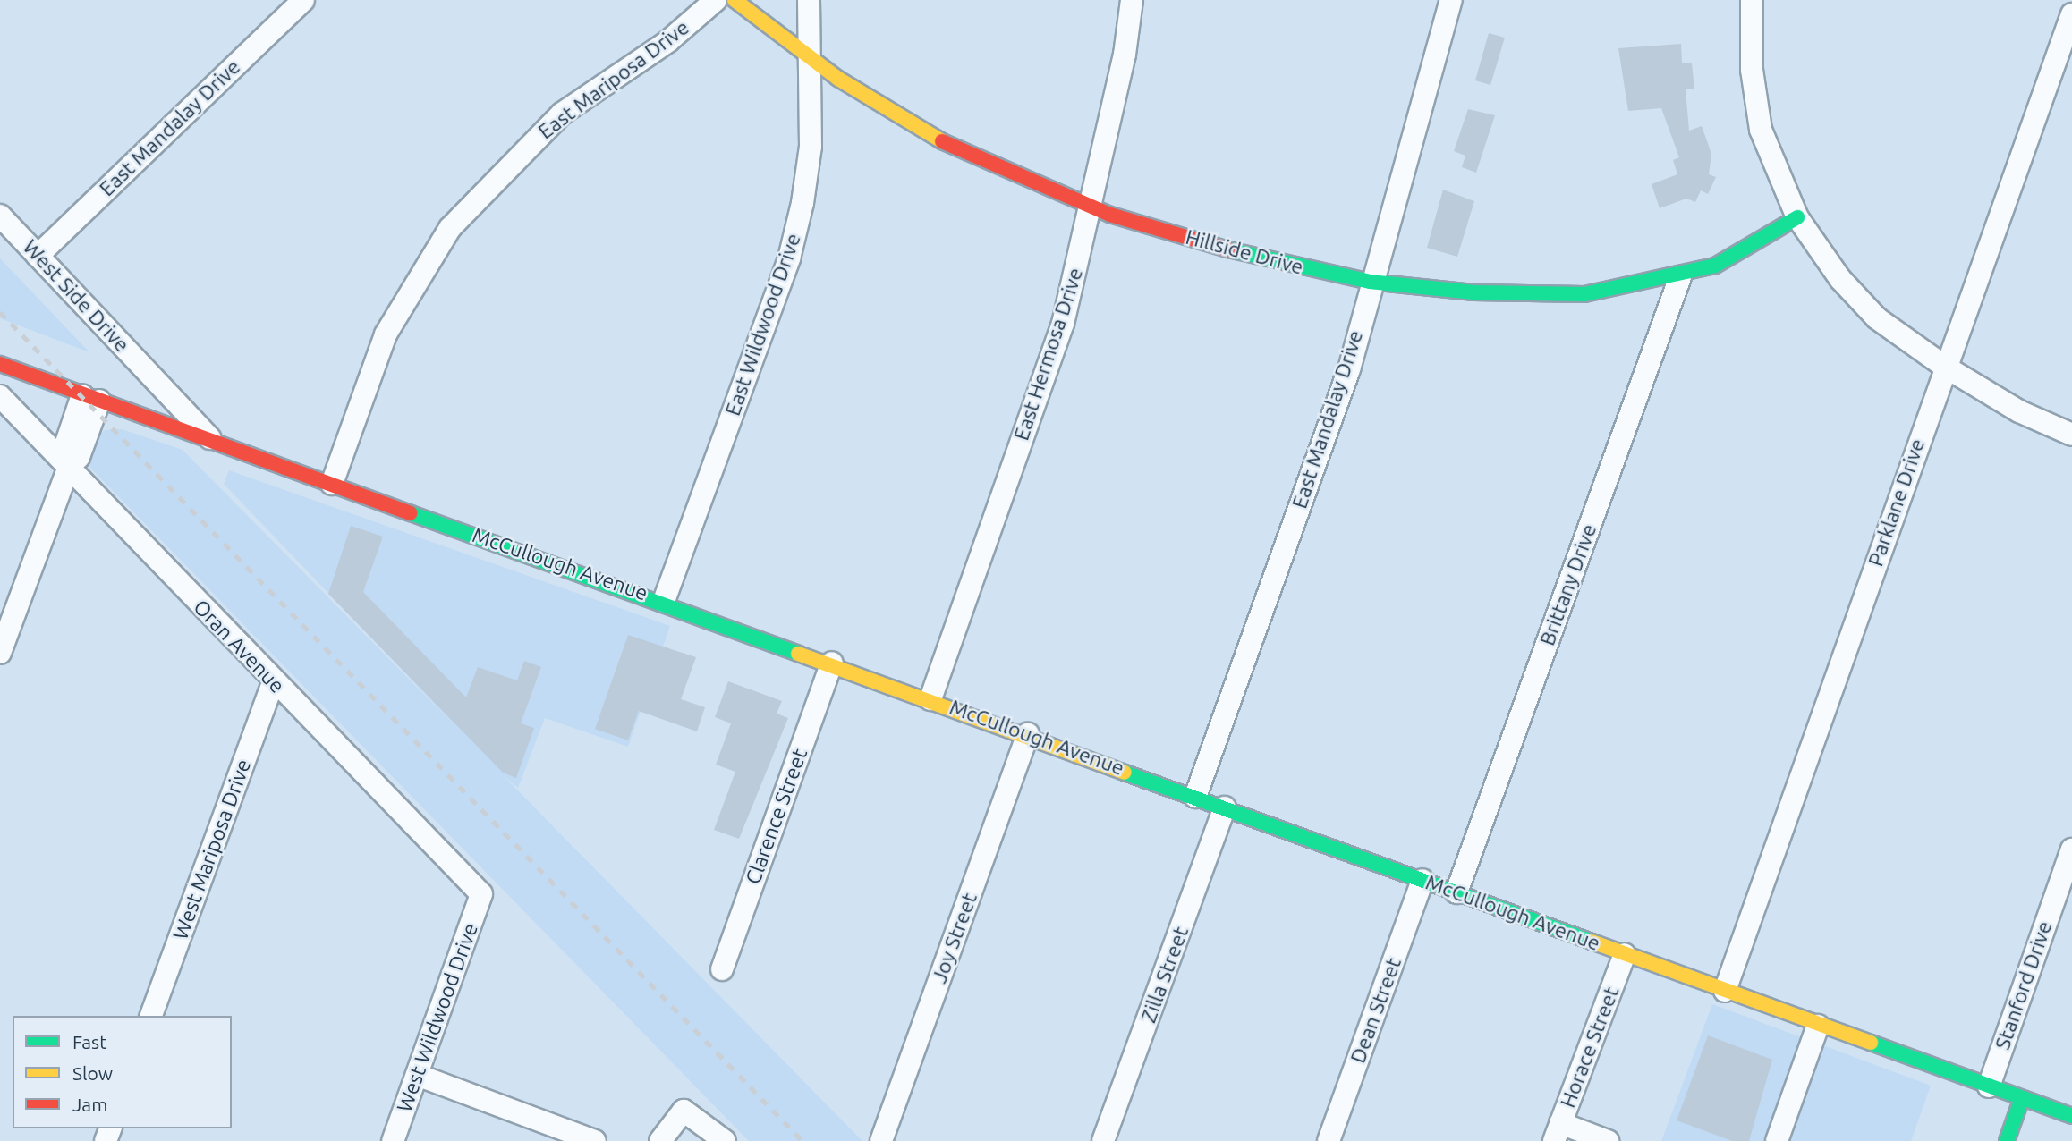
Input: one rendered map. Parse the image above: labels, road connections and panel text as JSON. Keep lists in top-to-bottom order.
{
  "streets": {
    "main road": ["Hillside Drive", "McCullough Avenue"],
    "street": [
      "East Mariposa Drive",
      "East Mandalay Drive",
      "West Side Drive",
      "East Wildwood Drive",
      "East Hermosa Drive",
      "Parklane Drive",
      "Brittany Drive",
      "Oran Avenue",
      "Clarence Street",
      "West Mariposa Drive",
      "Joy Street",
      "Zilla Street",
      "Stanford Drive",
      "Dean Street",
      "West Wildwood Drive",
      "Horace Street"
    ]
  },
  "crossings": [
    ["East Mariposa Drive", "McCullough Avenue"],
    ["East Mandalay Drive", "Hillside Drive"],
    ["East Mandalay Drive", "West Side Drive"],
    ["East Mandalay Drive", "McCullough Avenue"],
    ["Hillside Drive", "East Wildwood Drive"],
    ["Hillside Drive", "East Hermosa Drive"],
    ["Hillside Drive", "Brittany Drive"],
    ["West Side Drive", "McCullough Avenue"],
    ["East Wildwood Drive", "McCullough Avenue"],
    ["East Hermosa Drive", "McCullough Avenue"],
    ["Parklane Drive", "McCullough Avenue"],
    ["McCullough Avenue", "Brittany Drive"],
    ["McCullough Avenue", "Clarence Street"],
    ["McCullough Avenue", "Joy Street"],
    ["McCullough Avenue", "Zilla Street"],
    ["McCullough Avenue", "Stanford Drive"],
    ["McCullough Avenue", "Dean Street"],
    ["McCullough Avenue", "Horace Street"],
    ["Oran Avenue", "West Mariposa Drive"],
    ["Oran Avenue", "West Wildwood Drive"]
  ],
  "legend": ["Fast", "Slow", "Jam"]
}
